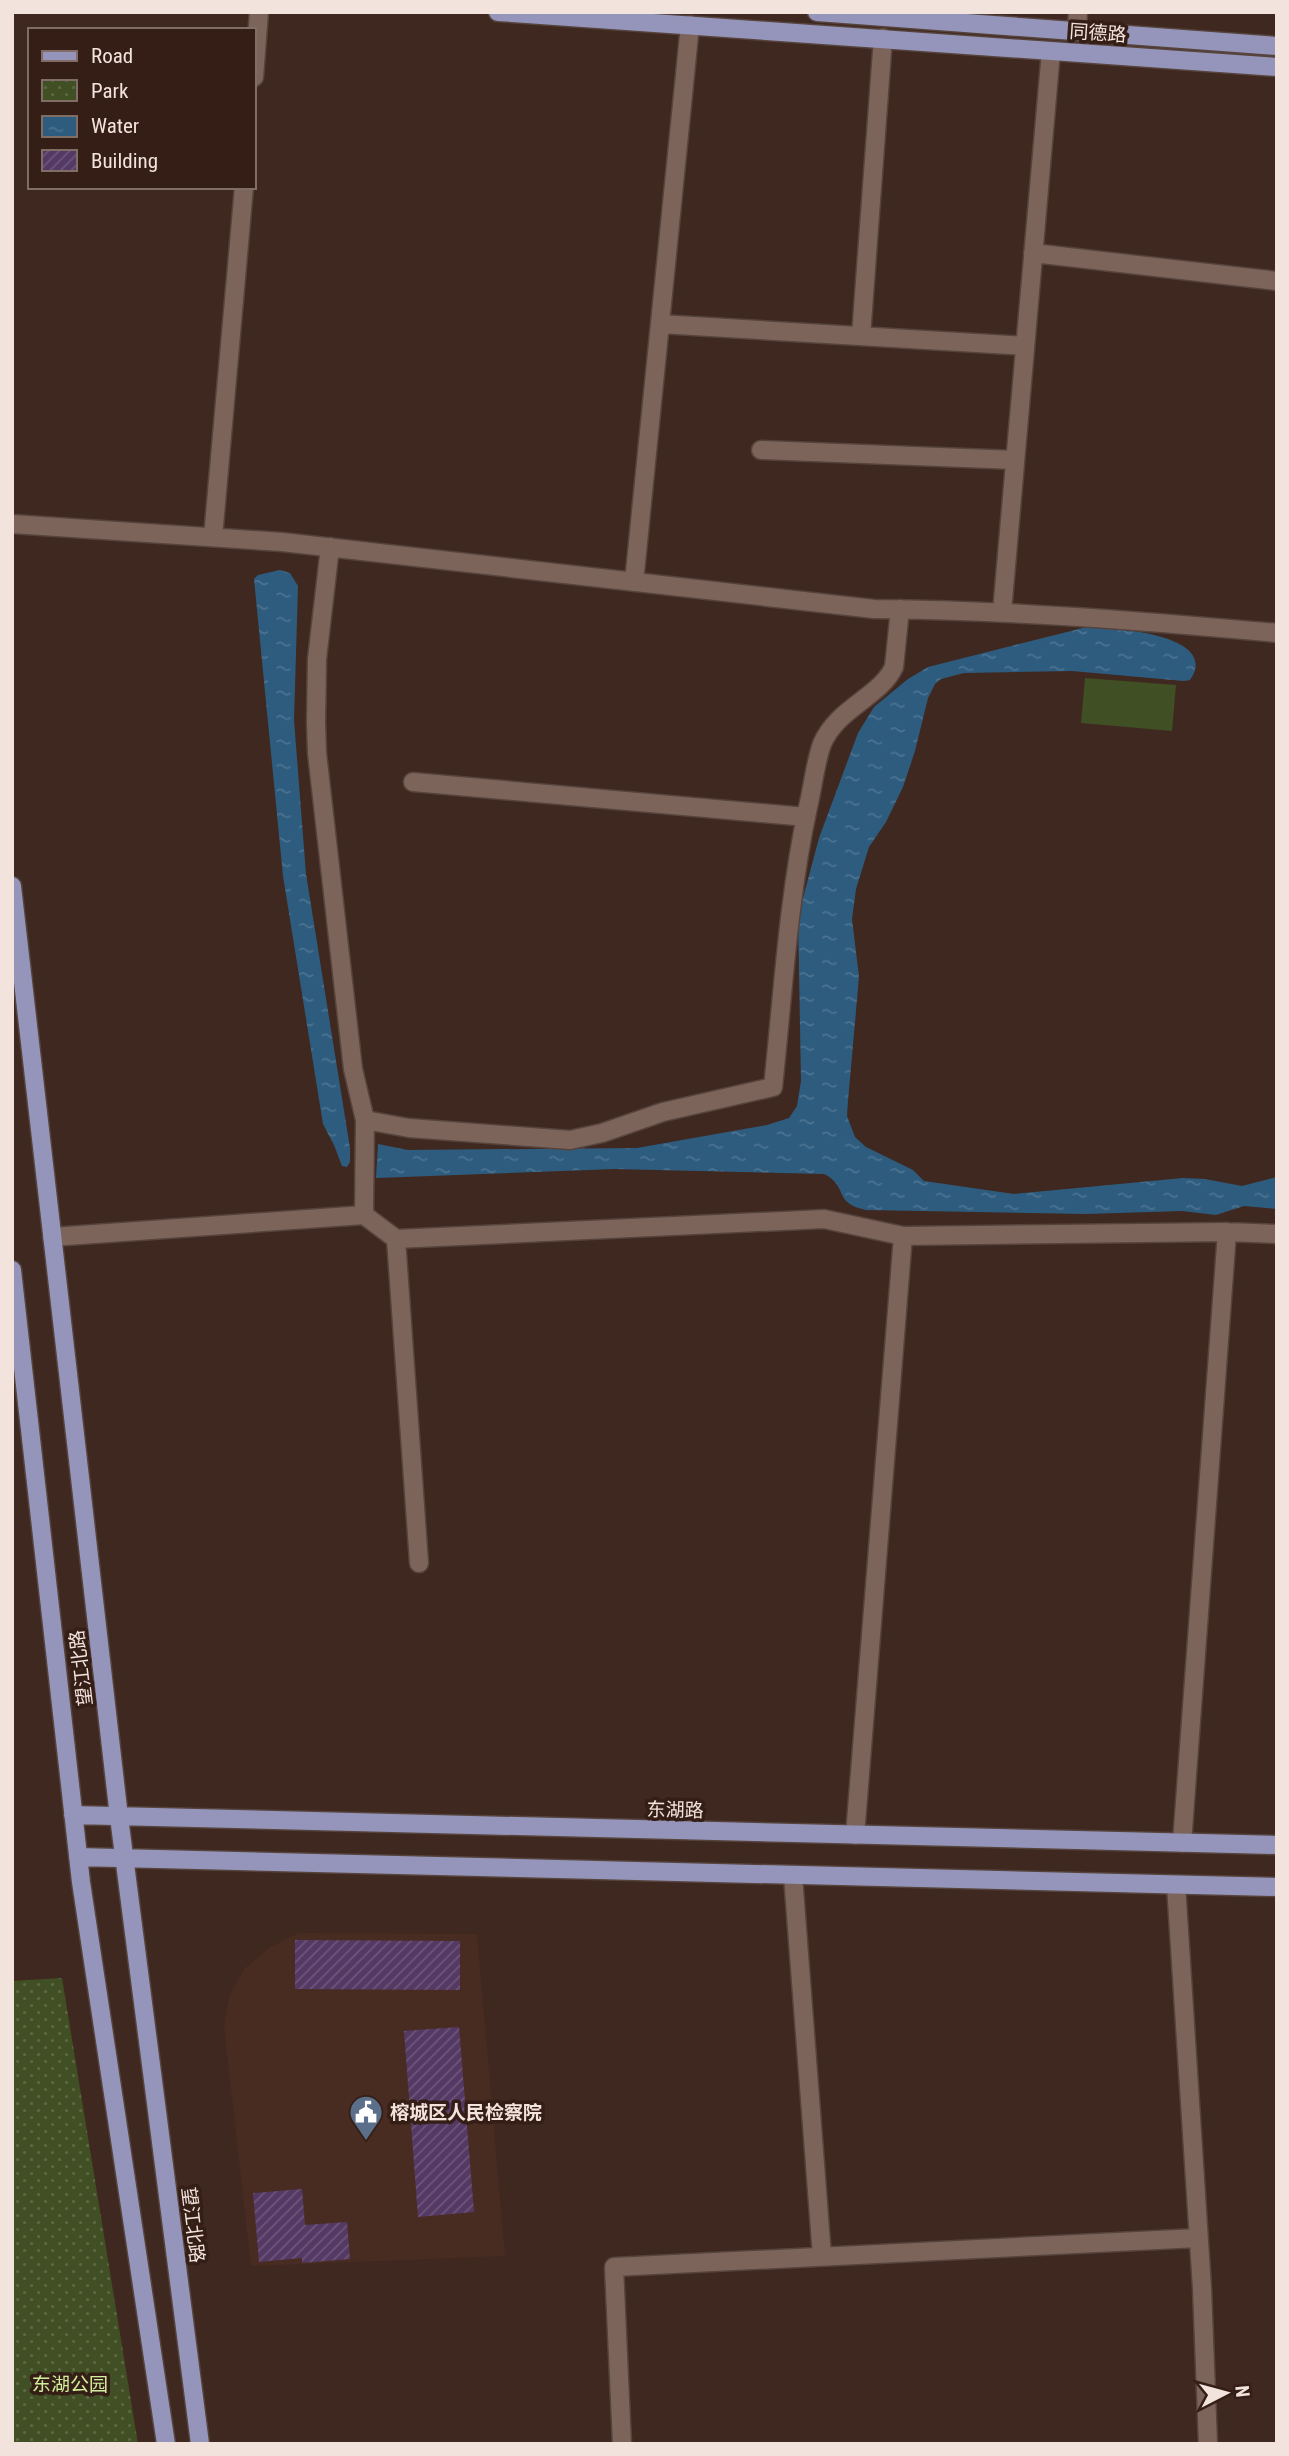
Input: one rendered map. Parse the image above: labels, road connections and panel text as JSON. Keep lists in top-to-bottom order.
{
  "streets": {
    "main road": ["同德路", "望江北路", "东湖路"]
  },
  "crossings": [
    ["望江北路", "东湖路"]
  ],
  "parks": ["东湖公园"],
  "places": {
    "public building": ["榕城区人民检察院"]
  },
  "legend": [
    "Road",
    "Park",
    "Water",
    "Building"
  ],
  "north": "right"
}
